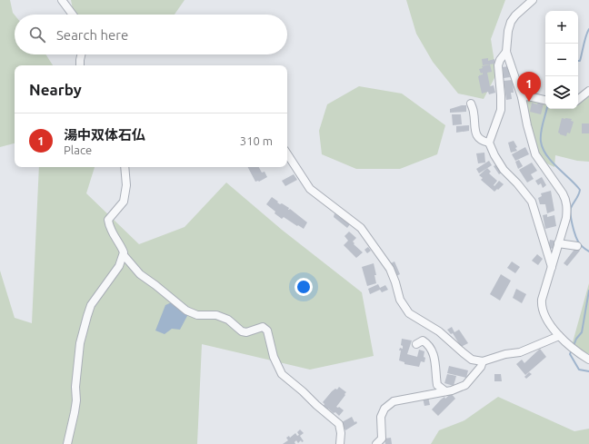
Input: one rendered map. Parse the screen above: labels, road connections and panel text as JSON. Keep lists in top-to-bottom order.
{
  "page": {
    "map_buttons": ["+", "−"],
    "search": "Search here",
    "heading": "Nearby",
    "pins": "1",
    "list": [
      {
        "mark": "1",
        "name": "湯中双体石仏",
        "note": "Place",
        "value": "310 m"
      }
    ]
  }
}
